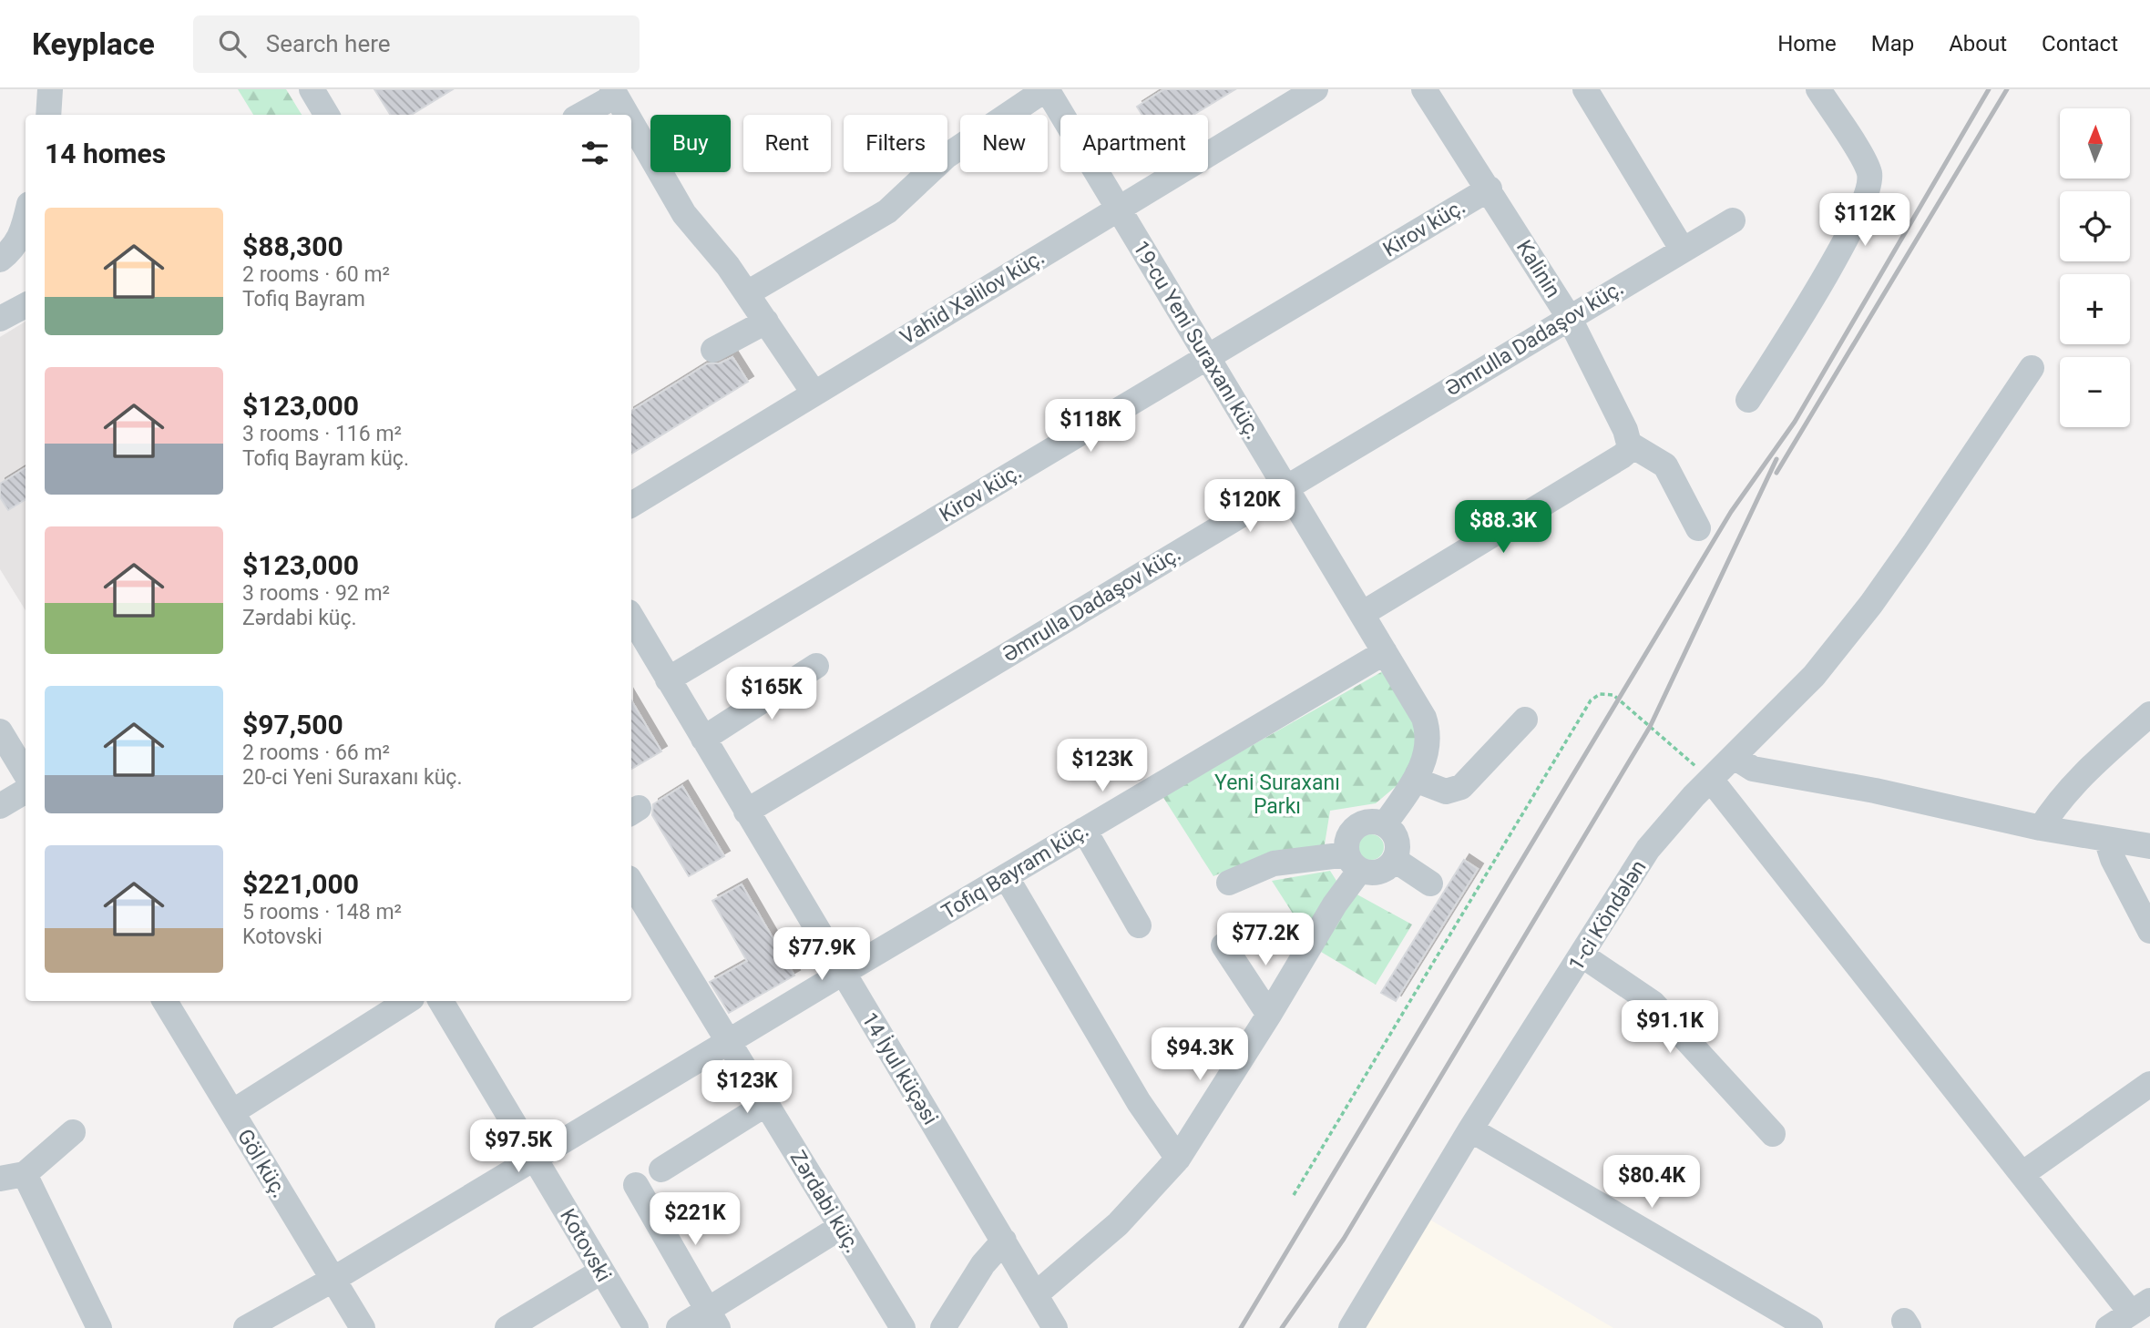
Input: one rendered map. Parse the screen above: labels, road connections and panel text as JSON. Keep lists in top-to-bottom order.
{
  "streets": {
    "street": [
      "Kirov küç.",
      "Kalinin",
      "Vahid Xəlilov küç.",
      "Əmrulla Dadaşov küç.",
      "19-cu Yeni Suraxanı küç.",
      "Tofiq Bayram küç.",
      "1-ci Köndələn",
      "14 İyul küçəsi",
      "Göl küç.",
      "Zərdabi küç.",
      "Kotovski"
    ]
  },
  "crossings": [
    ["Kirov küç.", "Kalinin"],
    ["Kirov küç.", "19-cu Yeni Suraxanı küç."],
    ["Kirov küç.", "14 İyul küçəsi"],
    ["Kalinin", "Əmrulla Dadaşov küç."],
    ["Vahid Xəlilov küç.", "19-cu Yeni Suraxanı küç."],
    ["Əmrulla Dadaşov küç.", "19-cu Yeni Suraxanı küç."],
    ["Əmrulla Dadaşov küç.", "14 İyul küçəsi"],
    ["19-cu Yeni Suraxanı küç.", "Tofiq Bayram küç."],
    ["Tofiq Bayram küç.", "14 İyul küçəsi"],
    ["Tofiq Bayram küç.", "Göl küç."],
    ["Tofiq Bayram küç.", "Zərdabi küç."],
    ["Tofiq Bayram küç.", "Kotovski"]
  ],
  "parks": ["Yeni Suraxanı Parkı"],
  "north": "top",
  "page": {
    "header": "Keyplace",
    "search": "Search here",
    "nav": [
      "Home",
      "Map",
      "About",
      "Contact"
    ],
    "map_buttons": ["+", "−"],
    "chip": [
      "Buy",
      "Rent",
      "Filters",
      "New",
      "Apartment"
    ],
    "heading": "14 homes",
    "list": [
      {
        "name": "$88,300",
        "note": "2 rooms · 60 m² · Tofiq Bayram"
      },
      {
        "name": "$123,000",
        "note": "3 rooms · 116 m² · Tofiq Bayram küç."
      },
      {
        "name": "$123,000",
        "note": "3 rooms · 92 m² · Zərdabi küç."
      },
      {
        "name": "$97,500",
        "note": "2 rooms · 66 m² · 20-ci Yeni Suraxanı küç."
      },
      {
        "name": "$221,000",
        "note": "5 rooms · 148 m² · Kotovski"
      }
    ],
    "price": [
      "$112K",
      "$118K",
      "$120K",
      "$88.3K",
      "$165K",
      "$123K",
      "$77.2K",
      "$77.9K",
      "$91.1K",
      "$94.3K",
      "$123K",
      "$97.5K",
      "$80.4K",
      "$221K"
    ]
  }
}
